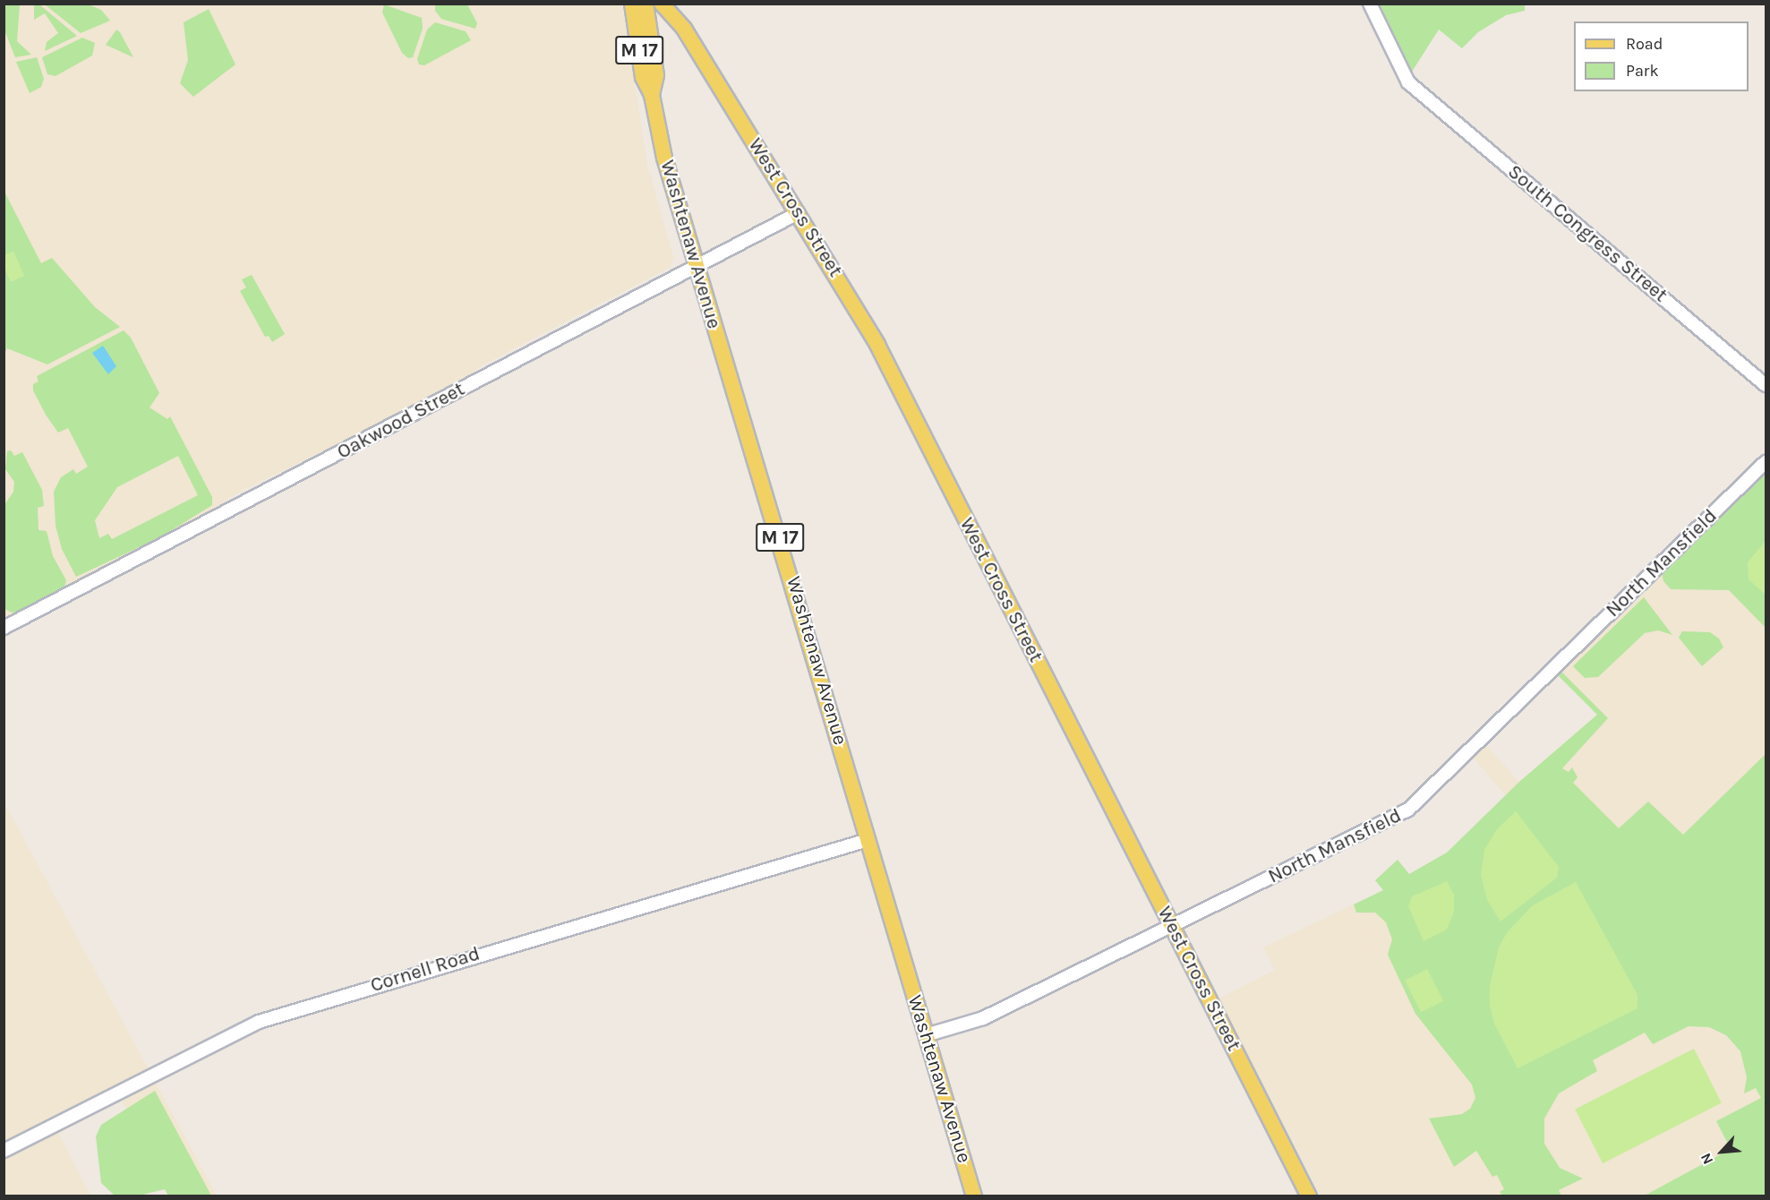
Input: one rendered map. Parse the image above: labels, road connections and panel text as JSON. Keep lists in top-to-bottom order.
{
  "streets": {
    "main road": ["M 17", "West Cross Street", "Washtenaw Avenue"],
    "street": [
      "South Congress Street",
      "Oakwood Street",
      "North Mansfield",
      "Cornell Road"
    ]
  },
  "crossings": [
    ["West Cross Street", "Oakwood Street"],
    ["West Cross Street", "North Mansfield"],
    ["Washtenaw Avenue", "Oakwood Street"],
    ["Washtenaw Avenue", "North Mansfield"],
    ["Washtenaw Avenue", "Cornell Road"]
  ],
  "legend": ["Road", "Park"],
  "north": "bottom left"
}
